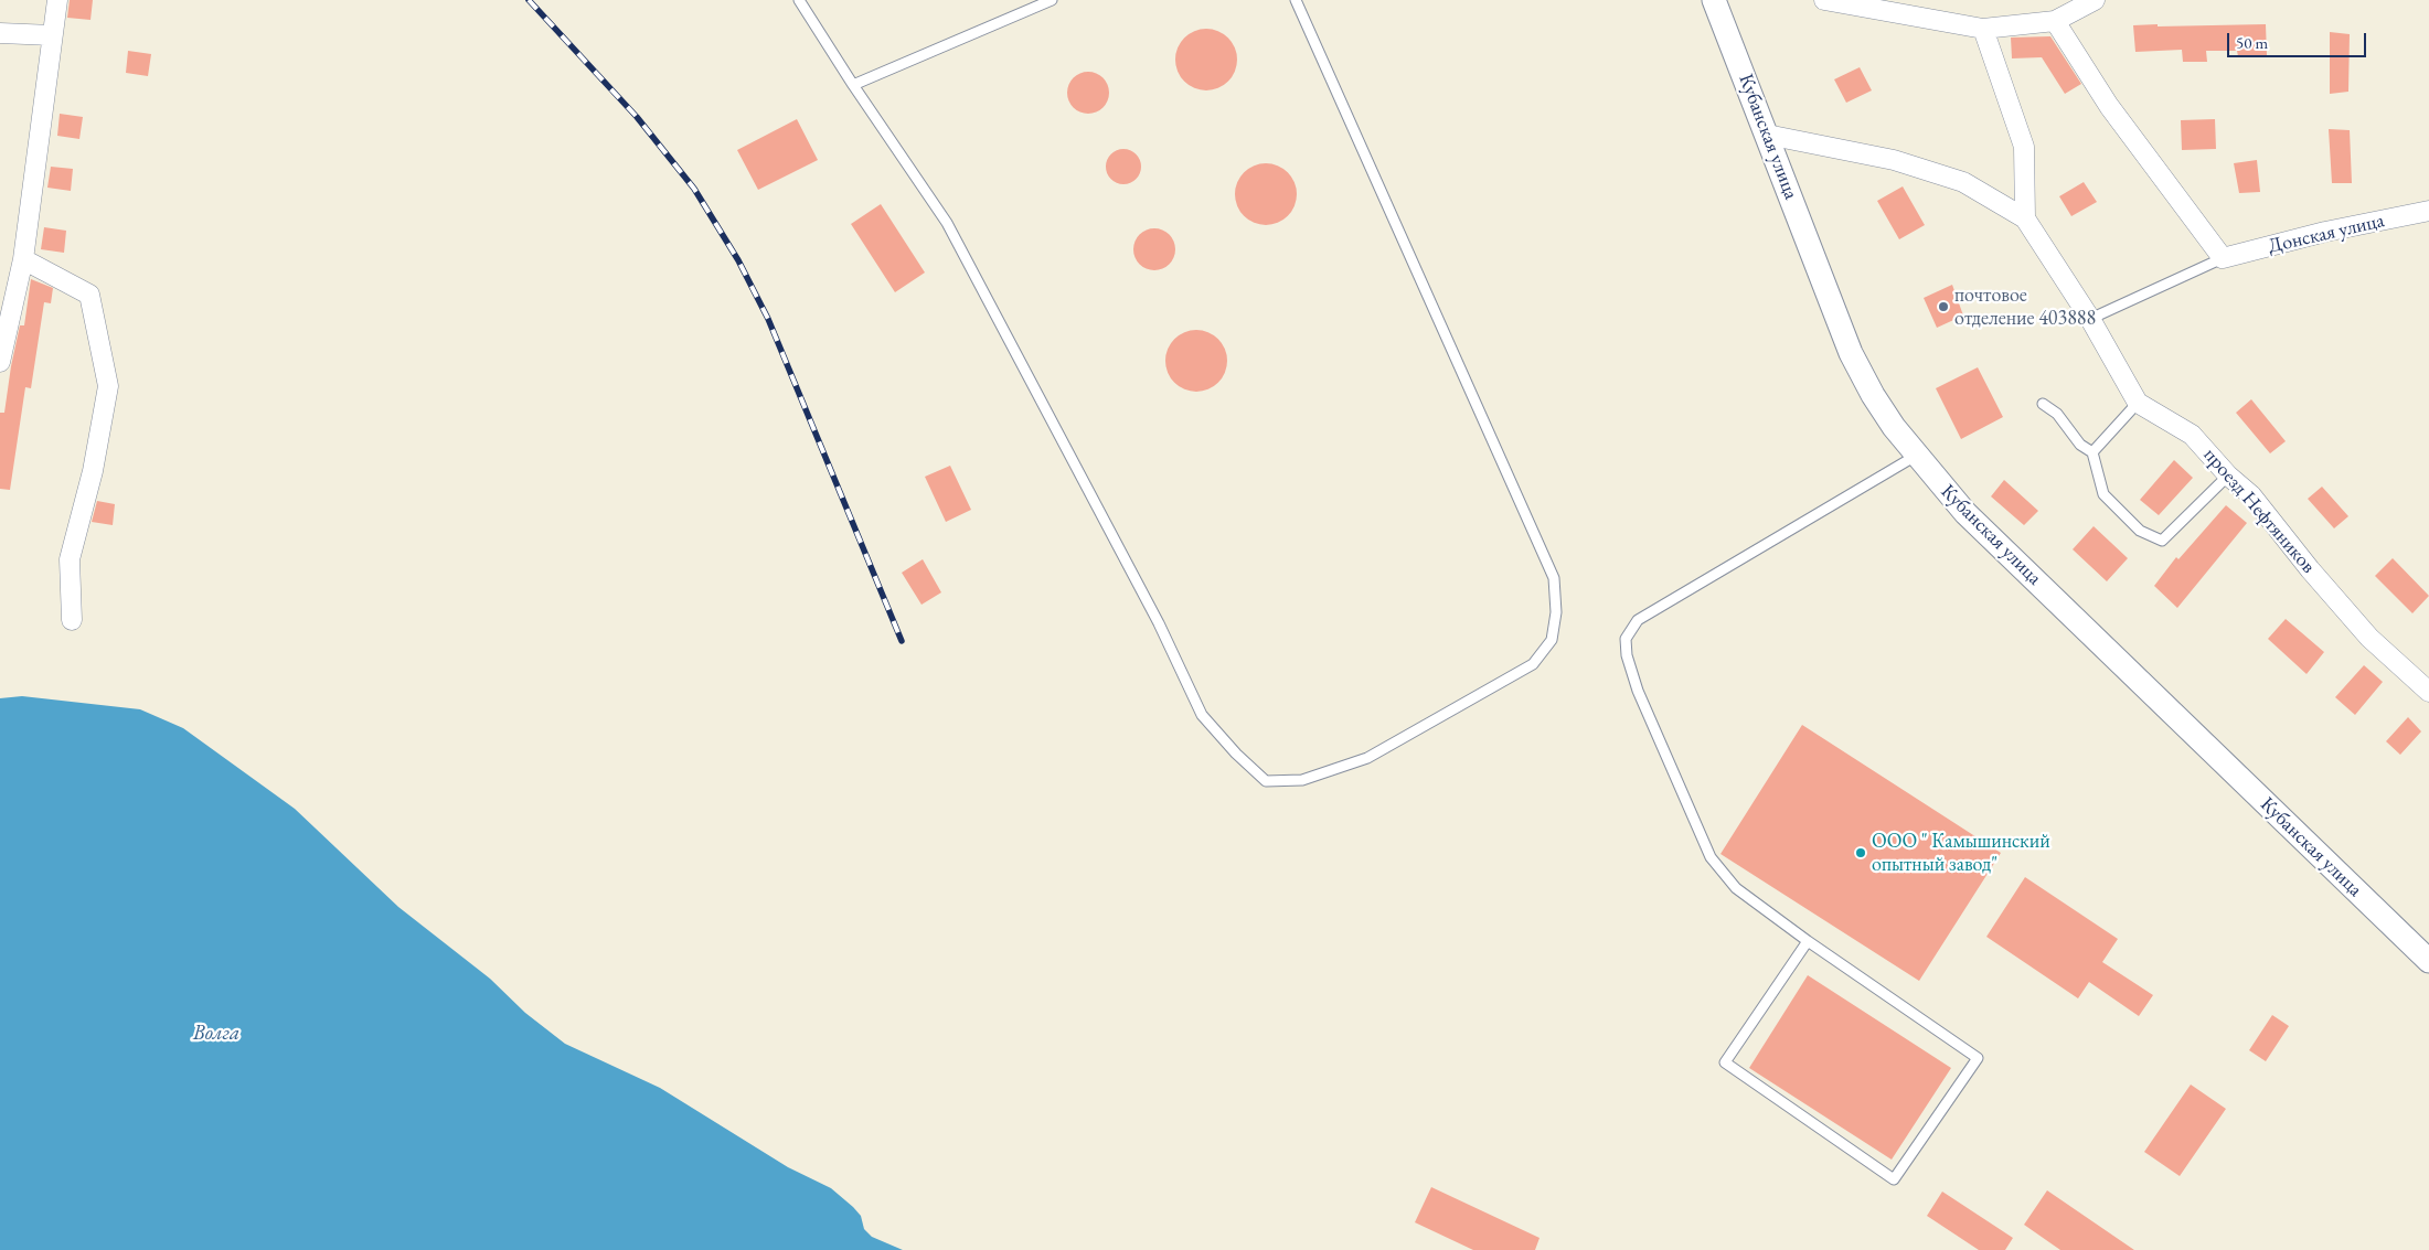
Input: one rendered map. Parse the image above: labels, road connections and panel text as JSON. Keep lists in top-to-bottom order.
{
  "streets": {
    "street": ["Кубанская улица", "Донская улица", "проезд Нефтяников"]
  },
  "crossings": [
    ["Кубанская улица", "проезд Нефтяников"]
  ],
  "water": ["Волга"],
  "places": ["почтовое отделение 403888", "ООО \" Камышинский опытный завод\""],
  "scale_bar": "50 m"
}
